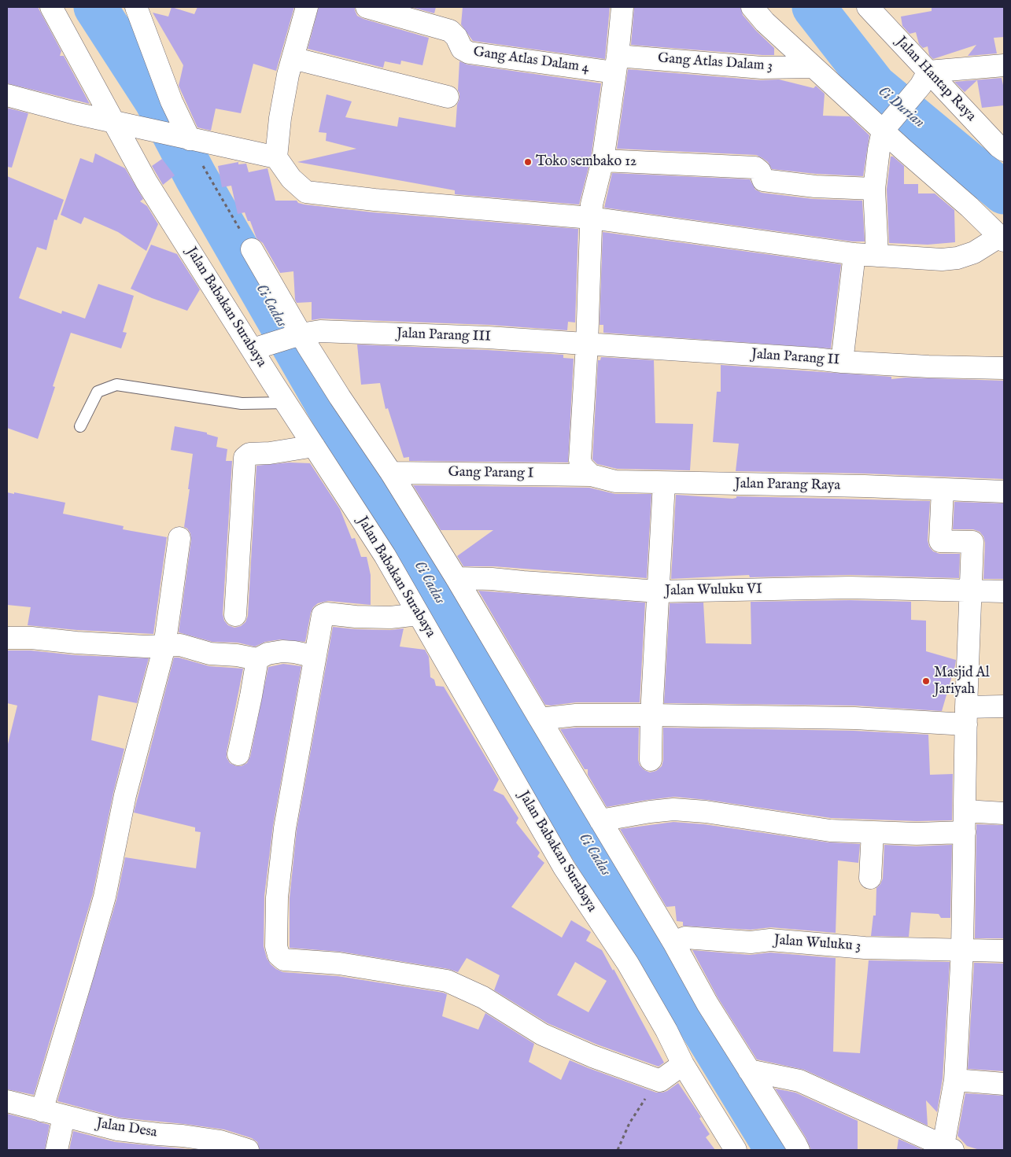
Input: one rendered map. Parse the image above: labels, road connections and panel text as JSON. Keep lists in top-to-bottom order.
{
  "streets": {
    "street": [
      "Gang Atlas Dalam 4",
      "Gang Atlas Dalam 3",
      "Jalan Hantap Raya",
      "Jalan Babakan Surabaya",
      "Jalan Parang III",
      "Jalan Parang II",
      "Gang Parang I",
      "Jalan Parang Raya",
      "Jalan Wuluku VI",
      "Jalan Wuluku 3",
      "Jalan Desa"
    ]
  },
  "crossings": [
    ["Gang Atlas Dalam 4", "Gang Atlas Dalam 3"],
    ["Jalan Babakan Surabaya", "Jalan Parang III"],
    ["Jalan Parang III", "Jalan Parang II"],
    ["Gang Parang I", "Jalan Parang Raya"]
  ],
  "water": ["Ci Durian", "Ci Cadas"],
  "places": ["Toko sembako 12", "Masjid Al Jariyah"]
}
